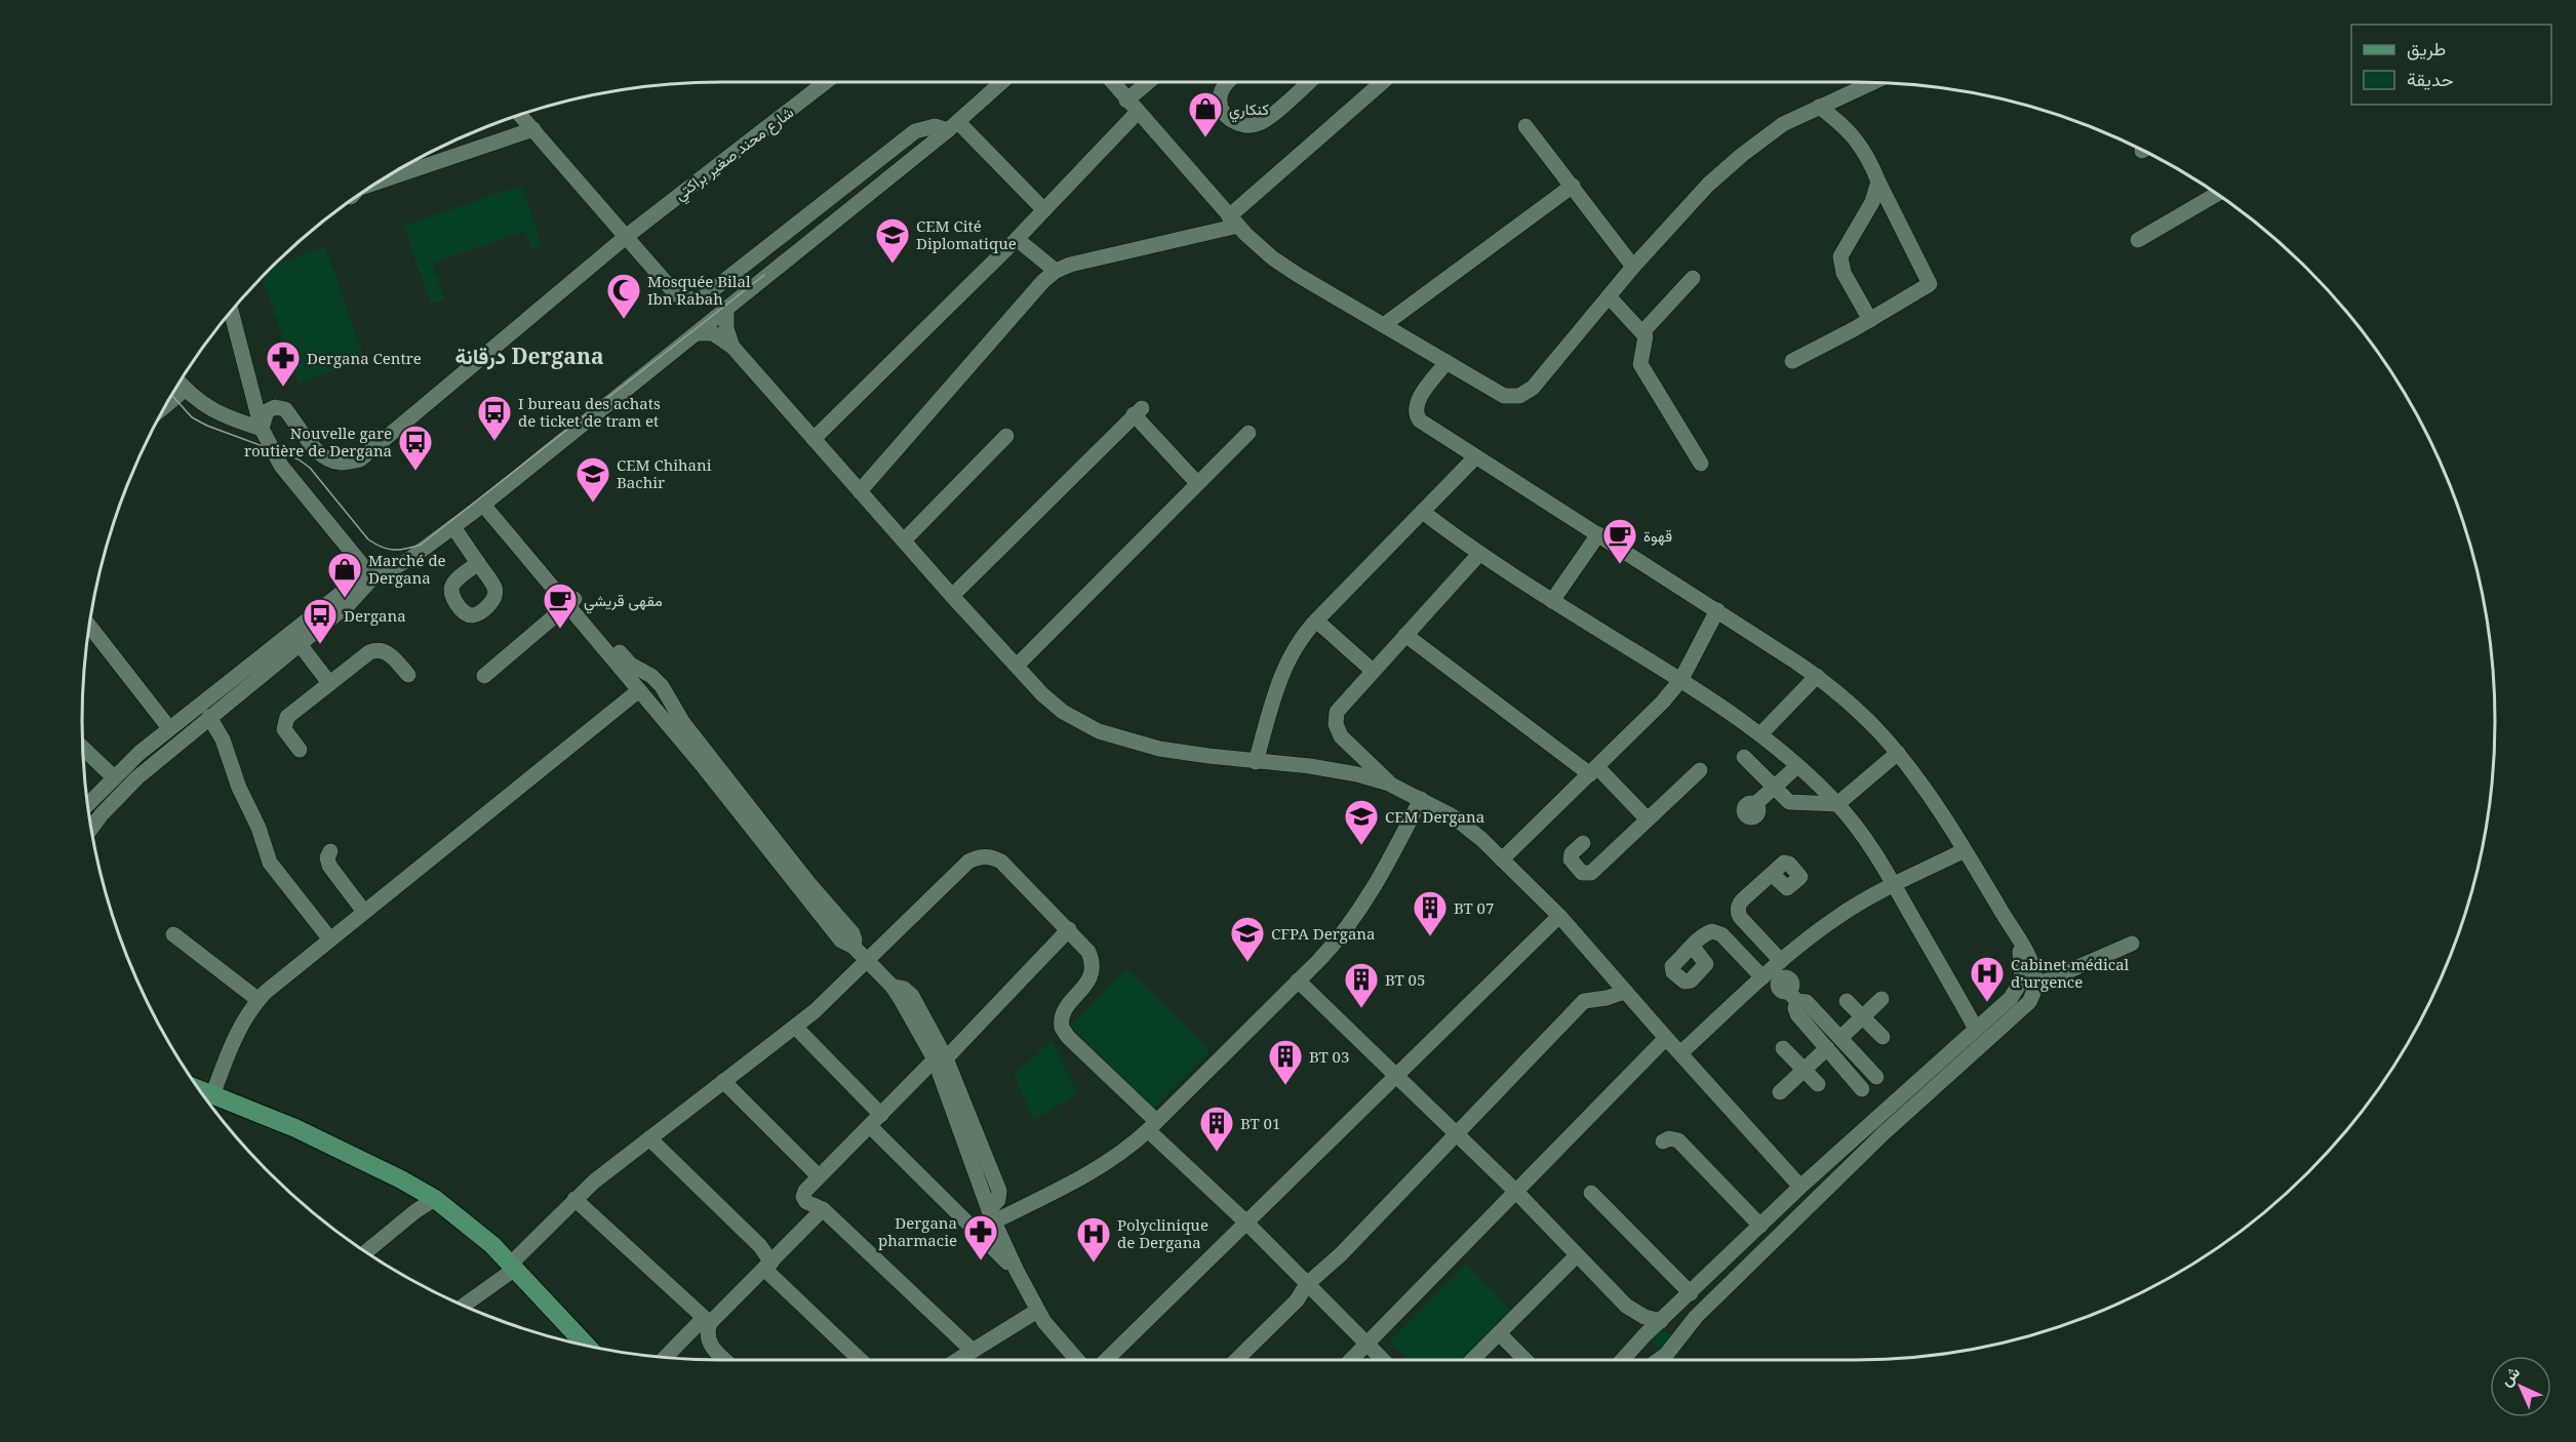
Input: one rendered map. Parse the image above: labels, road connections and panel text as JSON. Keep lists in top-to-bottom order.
{
  "streets": {
    "street": ["شارع محند صغير براكتي"]
  },
  "districts": ["درقانة Dergana"],
  "places": {
    "shop": ["كنكاري", "Marché de Dergana"],
    "school or university": [
      "CEM Cité Diplomatique",
      "CEM Chihani Bachir",
      "CEM Dergana",
      "CFPA Dergana"
    ],
    "mosque": ["Mosquée Bilal Ibn Rabah"],
    "pharmacy": ["Dergana Centre", "Dergana pharmacie"],
    "bus stop": ["I bureau des achats de ticket de tram et", "Nouvelle gare routière de Dergana", "Dergana"],
    "cafe": ["قهوة", "مقهى قريشي"],
    "building": [
      "BT 07",
      "BT 05",
      "BT 03",
      "BT 01"
    ],
    "hospital": ["Cabinet médical d'urgence", "Polyclinique de Dergana"]
  },
  "legend": ["طريق", "حديقة"],
  "north": "top left"
}
